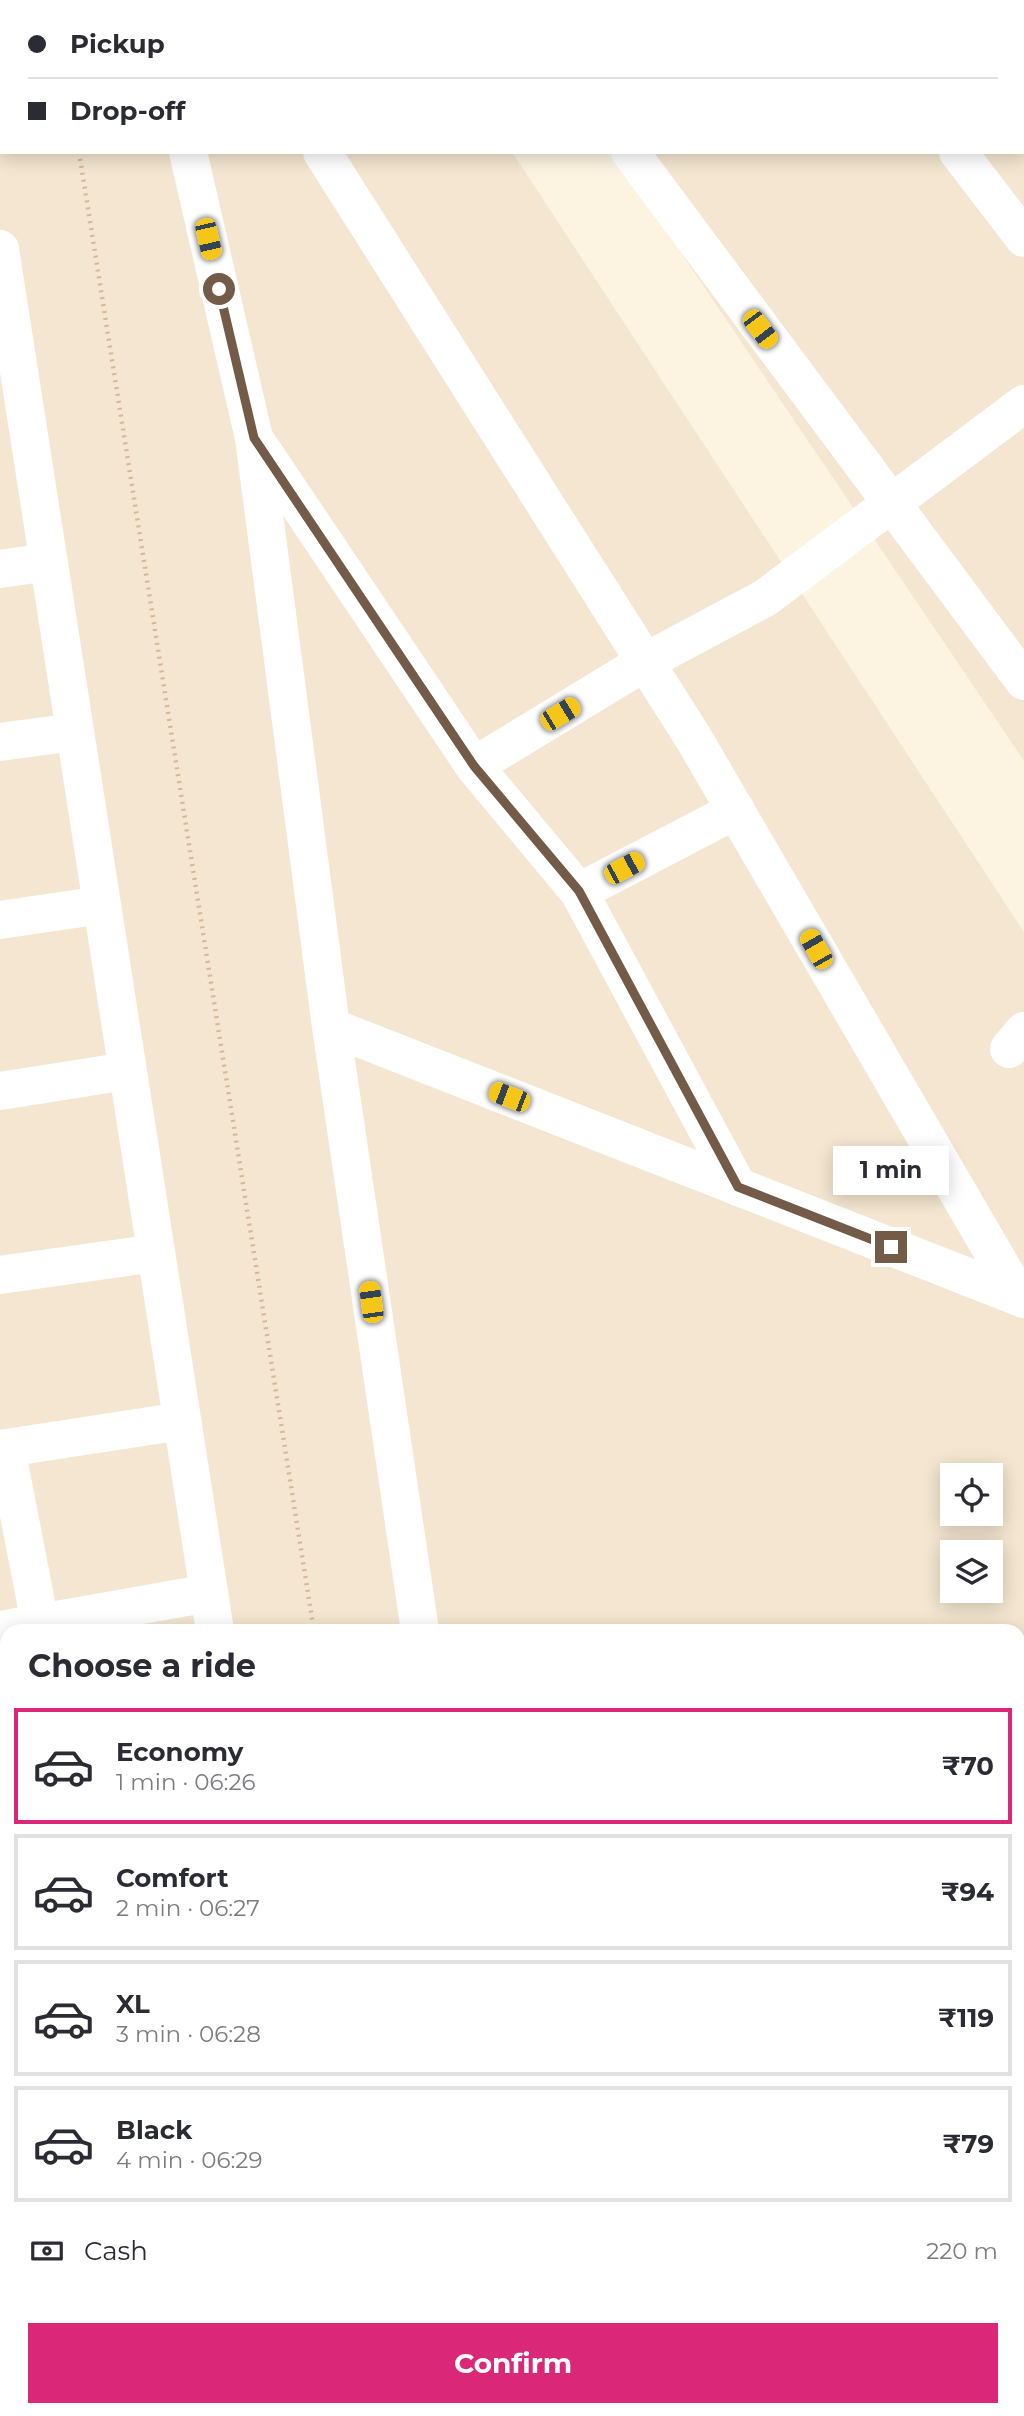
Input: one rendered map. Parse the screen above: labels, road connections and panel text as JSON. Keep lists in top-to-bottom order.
{
  "page": {
    "banner": ["Pickup", "Drop-off"],
    "bubble": "1 min",
    "heading": "Choose a ride",
    "list": [
      {
        "name": "Economy",
        "note": "1 min · 06:26",
        "value": "₹70"
      },
      {
        "name": "Comfort",
        "note": "2 min · 06:27",
        "value": "₹94"
      },
      {
        "name": "XL",
        "note": "3 min · 06:28",
        "value": "₹119"
      },
      {
        "name": "Black",
        "note": "4 min · 06:29",
        "value": "₹79"
      }
    ],
    "pay": ["Cash", "220 m"],
    "buttons": "Confirm"
  }
}
